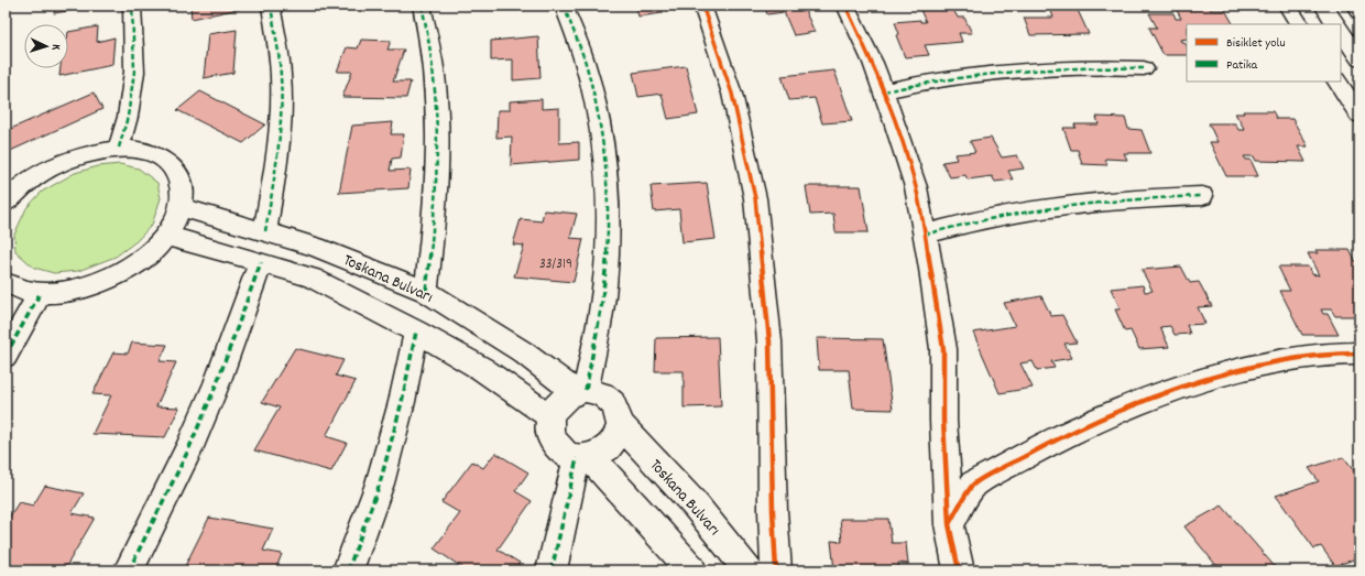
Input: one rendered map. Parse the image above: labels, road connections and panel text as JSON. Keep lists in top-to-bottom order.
{
  "streets": {
    "street": ["Toskana Bulvarı"]
  },
  "house_numbers": ["33/319"],
  "legend": ["Bisiklet yolu", "Patika"],
  "north": "right"
}
